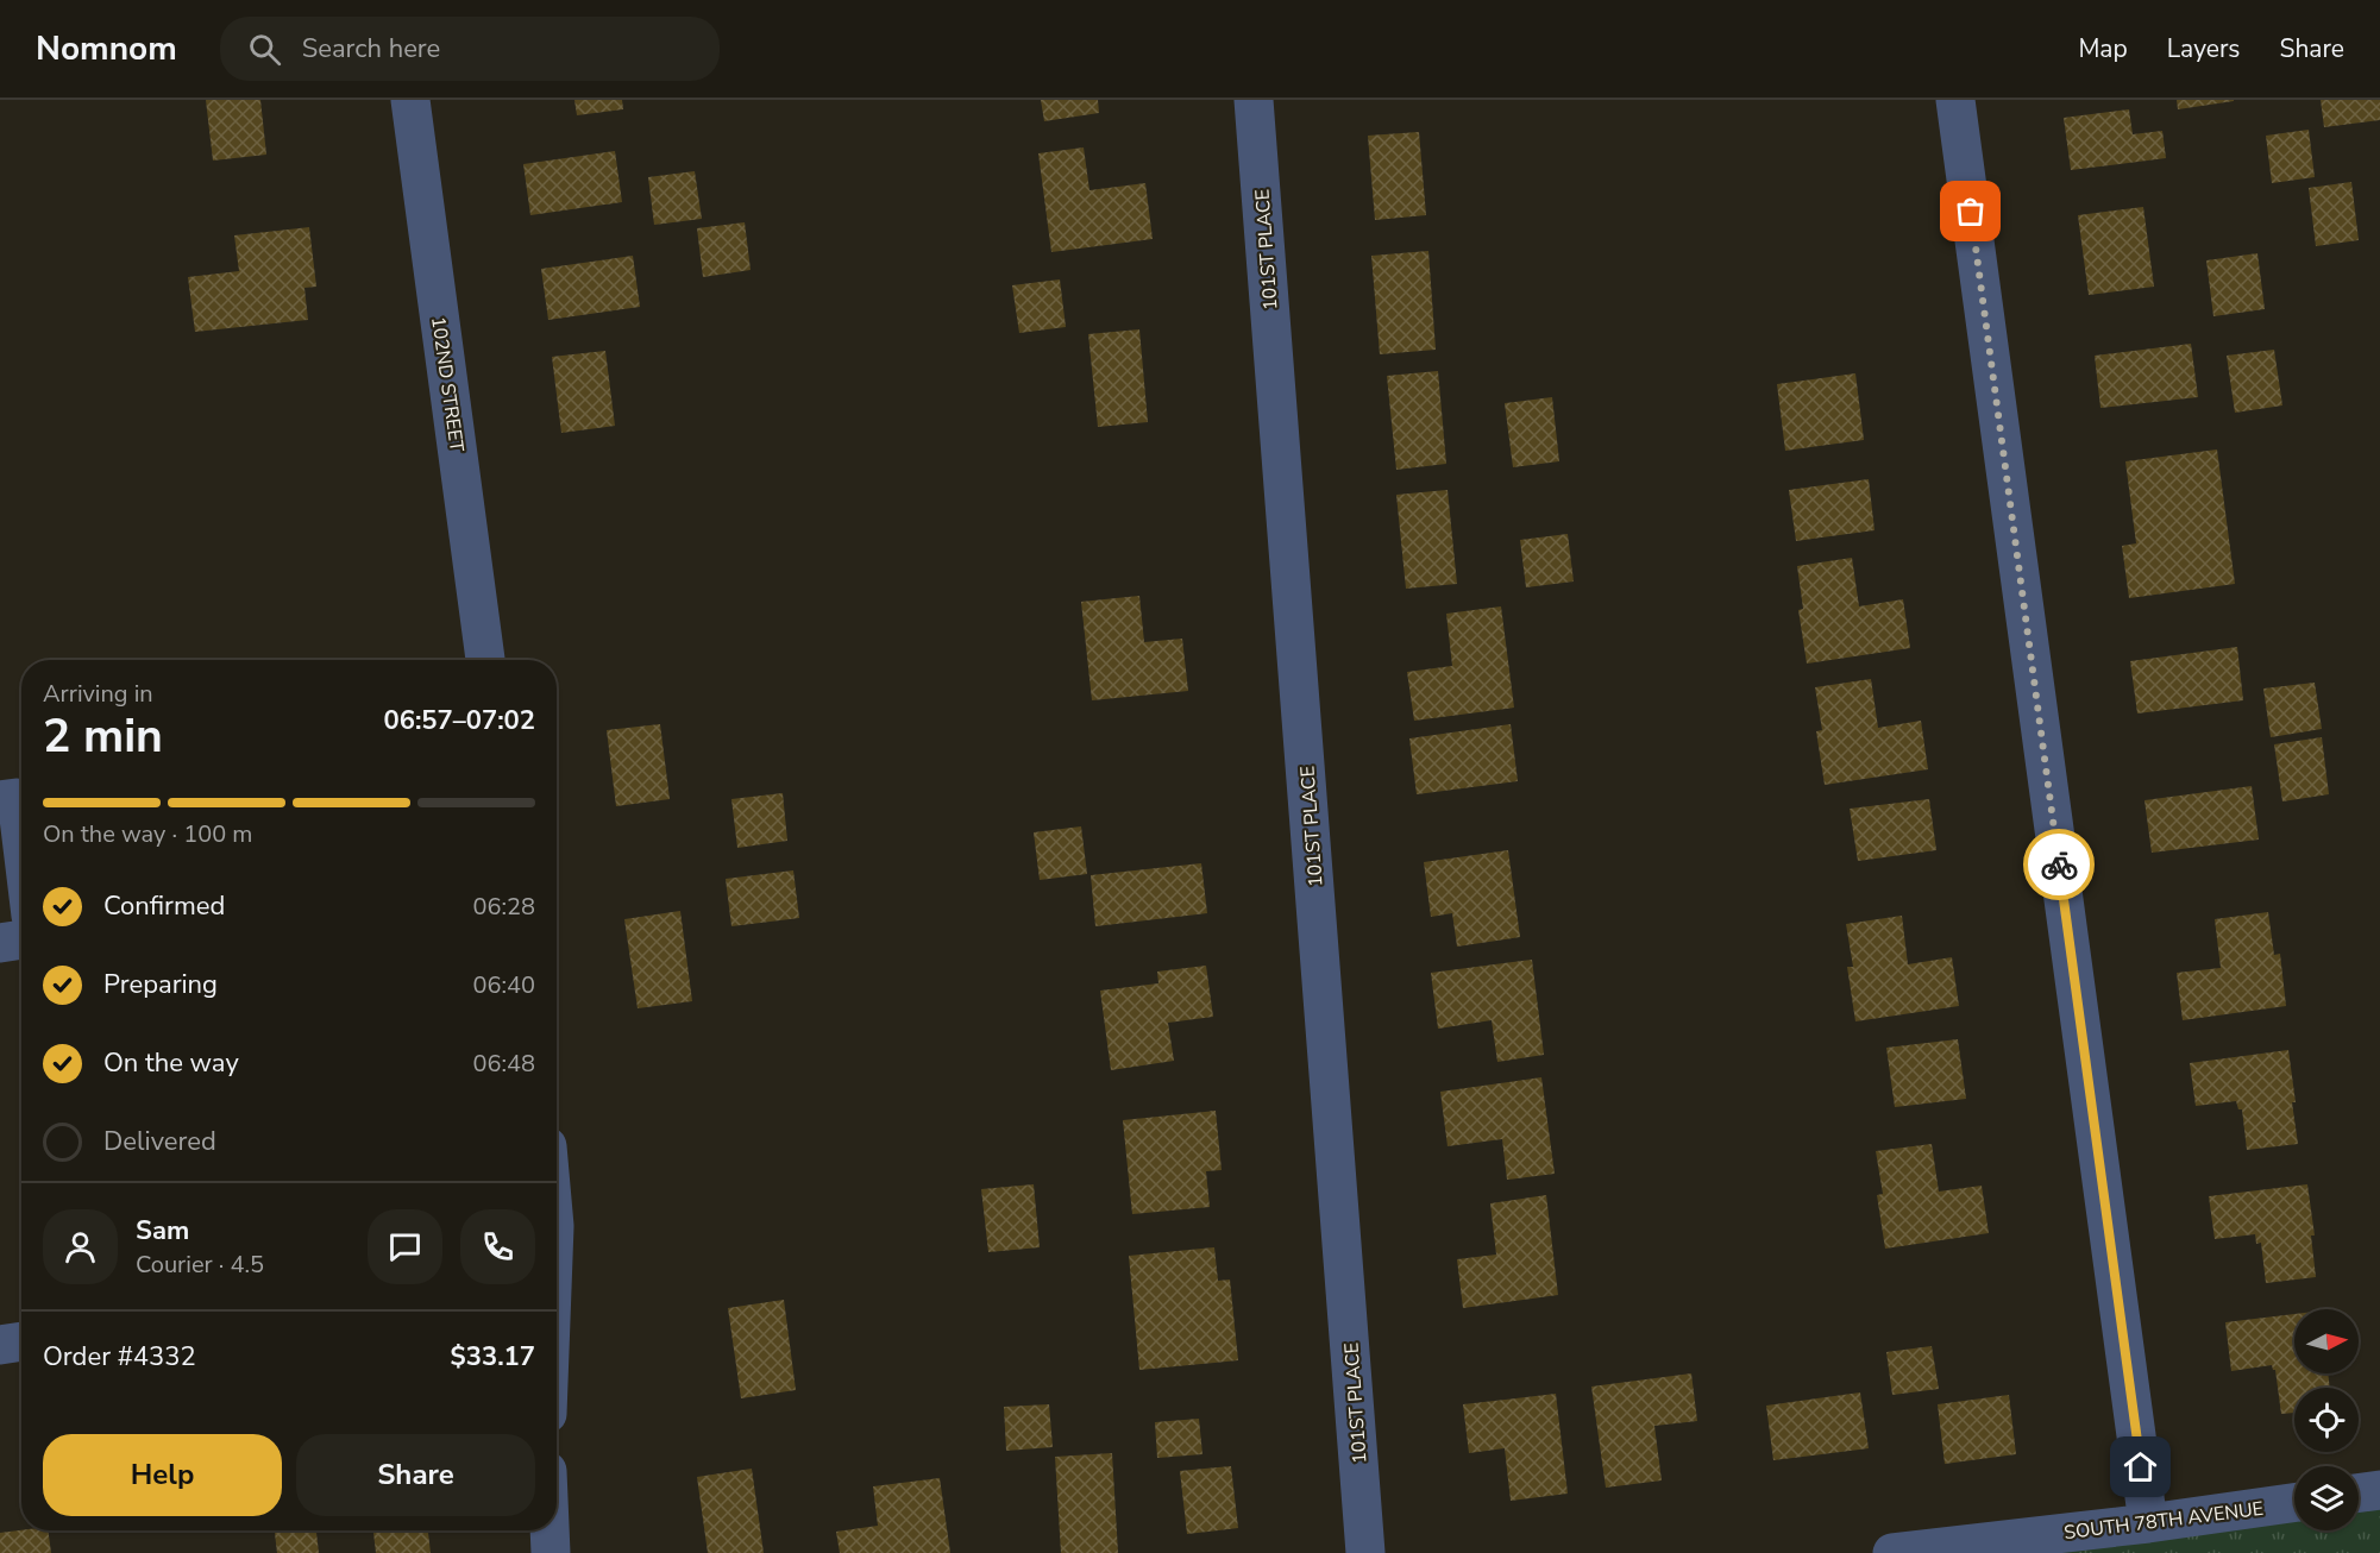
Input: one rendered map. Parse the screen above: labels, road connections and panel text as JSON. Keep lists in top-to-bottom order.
{
  "streets": {
    "street": ["101ST PLACE", "102ND STREET", "SOUTH 78TH AVENUE"]
  },
  "north": "right",
  "page": {
    "header": "Nomnom",
    "search": "Search here",
    "nav": ["Map", "Layers", "Share"],
    "heading": ["2 min", "Arriving in", "06:57–07:02"],
    "panel": [
      "Sam",
      "Courier · 4.5",
      "Order #4332",
      "$33.17"
    ],
    "bar": "On the way · 100 m",
    "list": [
      ["Confirmed", "06:28"],
      ["Preparing", "06:40"],
      ["On the way", "06:48"],
      "Delivered"
    ],
    "buttons": ["Help", "Share"]
  }
}
